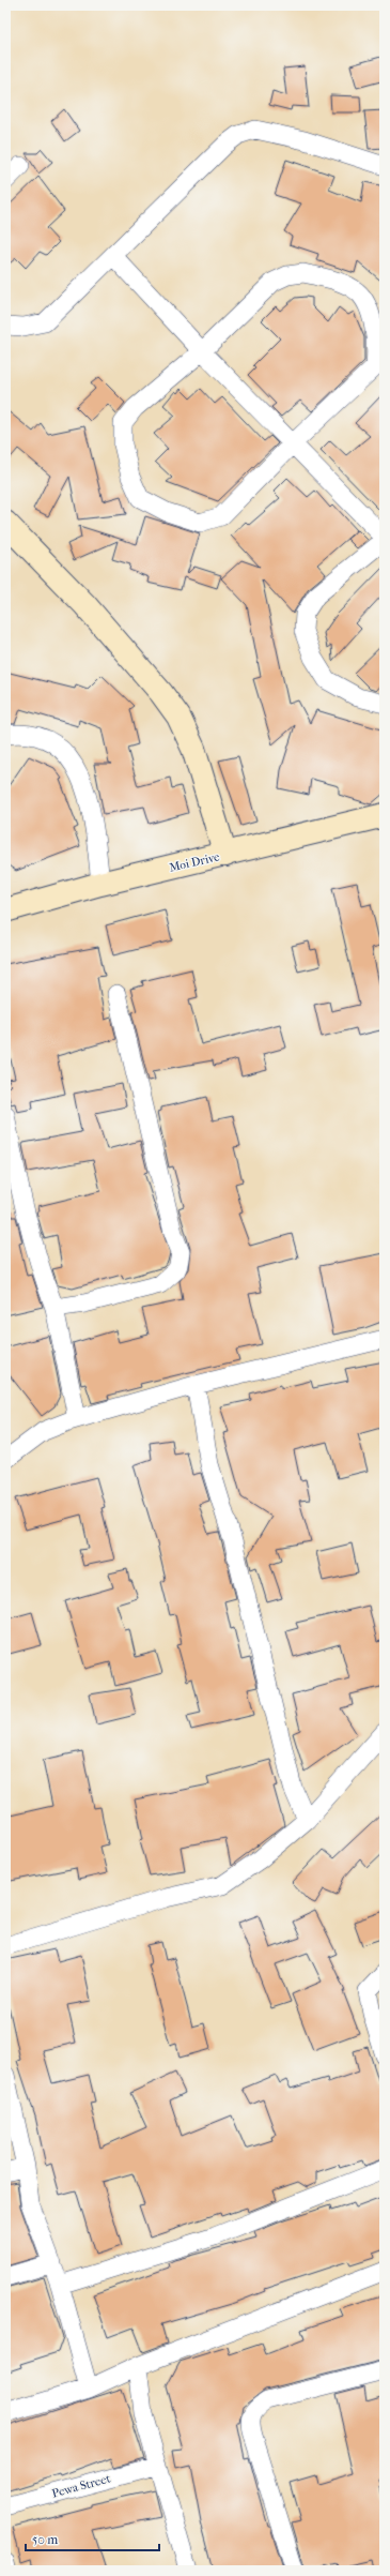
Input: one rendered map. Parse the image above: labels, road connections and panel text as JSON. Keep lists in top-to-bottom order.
{
  "streets": {
    "street": ["Moi Drive", "Pewa Street"]
  },
  "scale_bar": "50 m"
}
